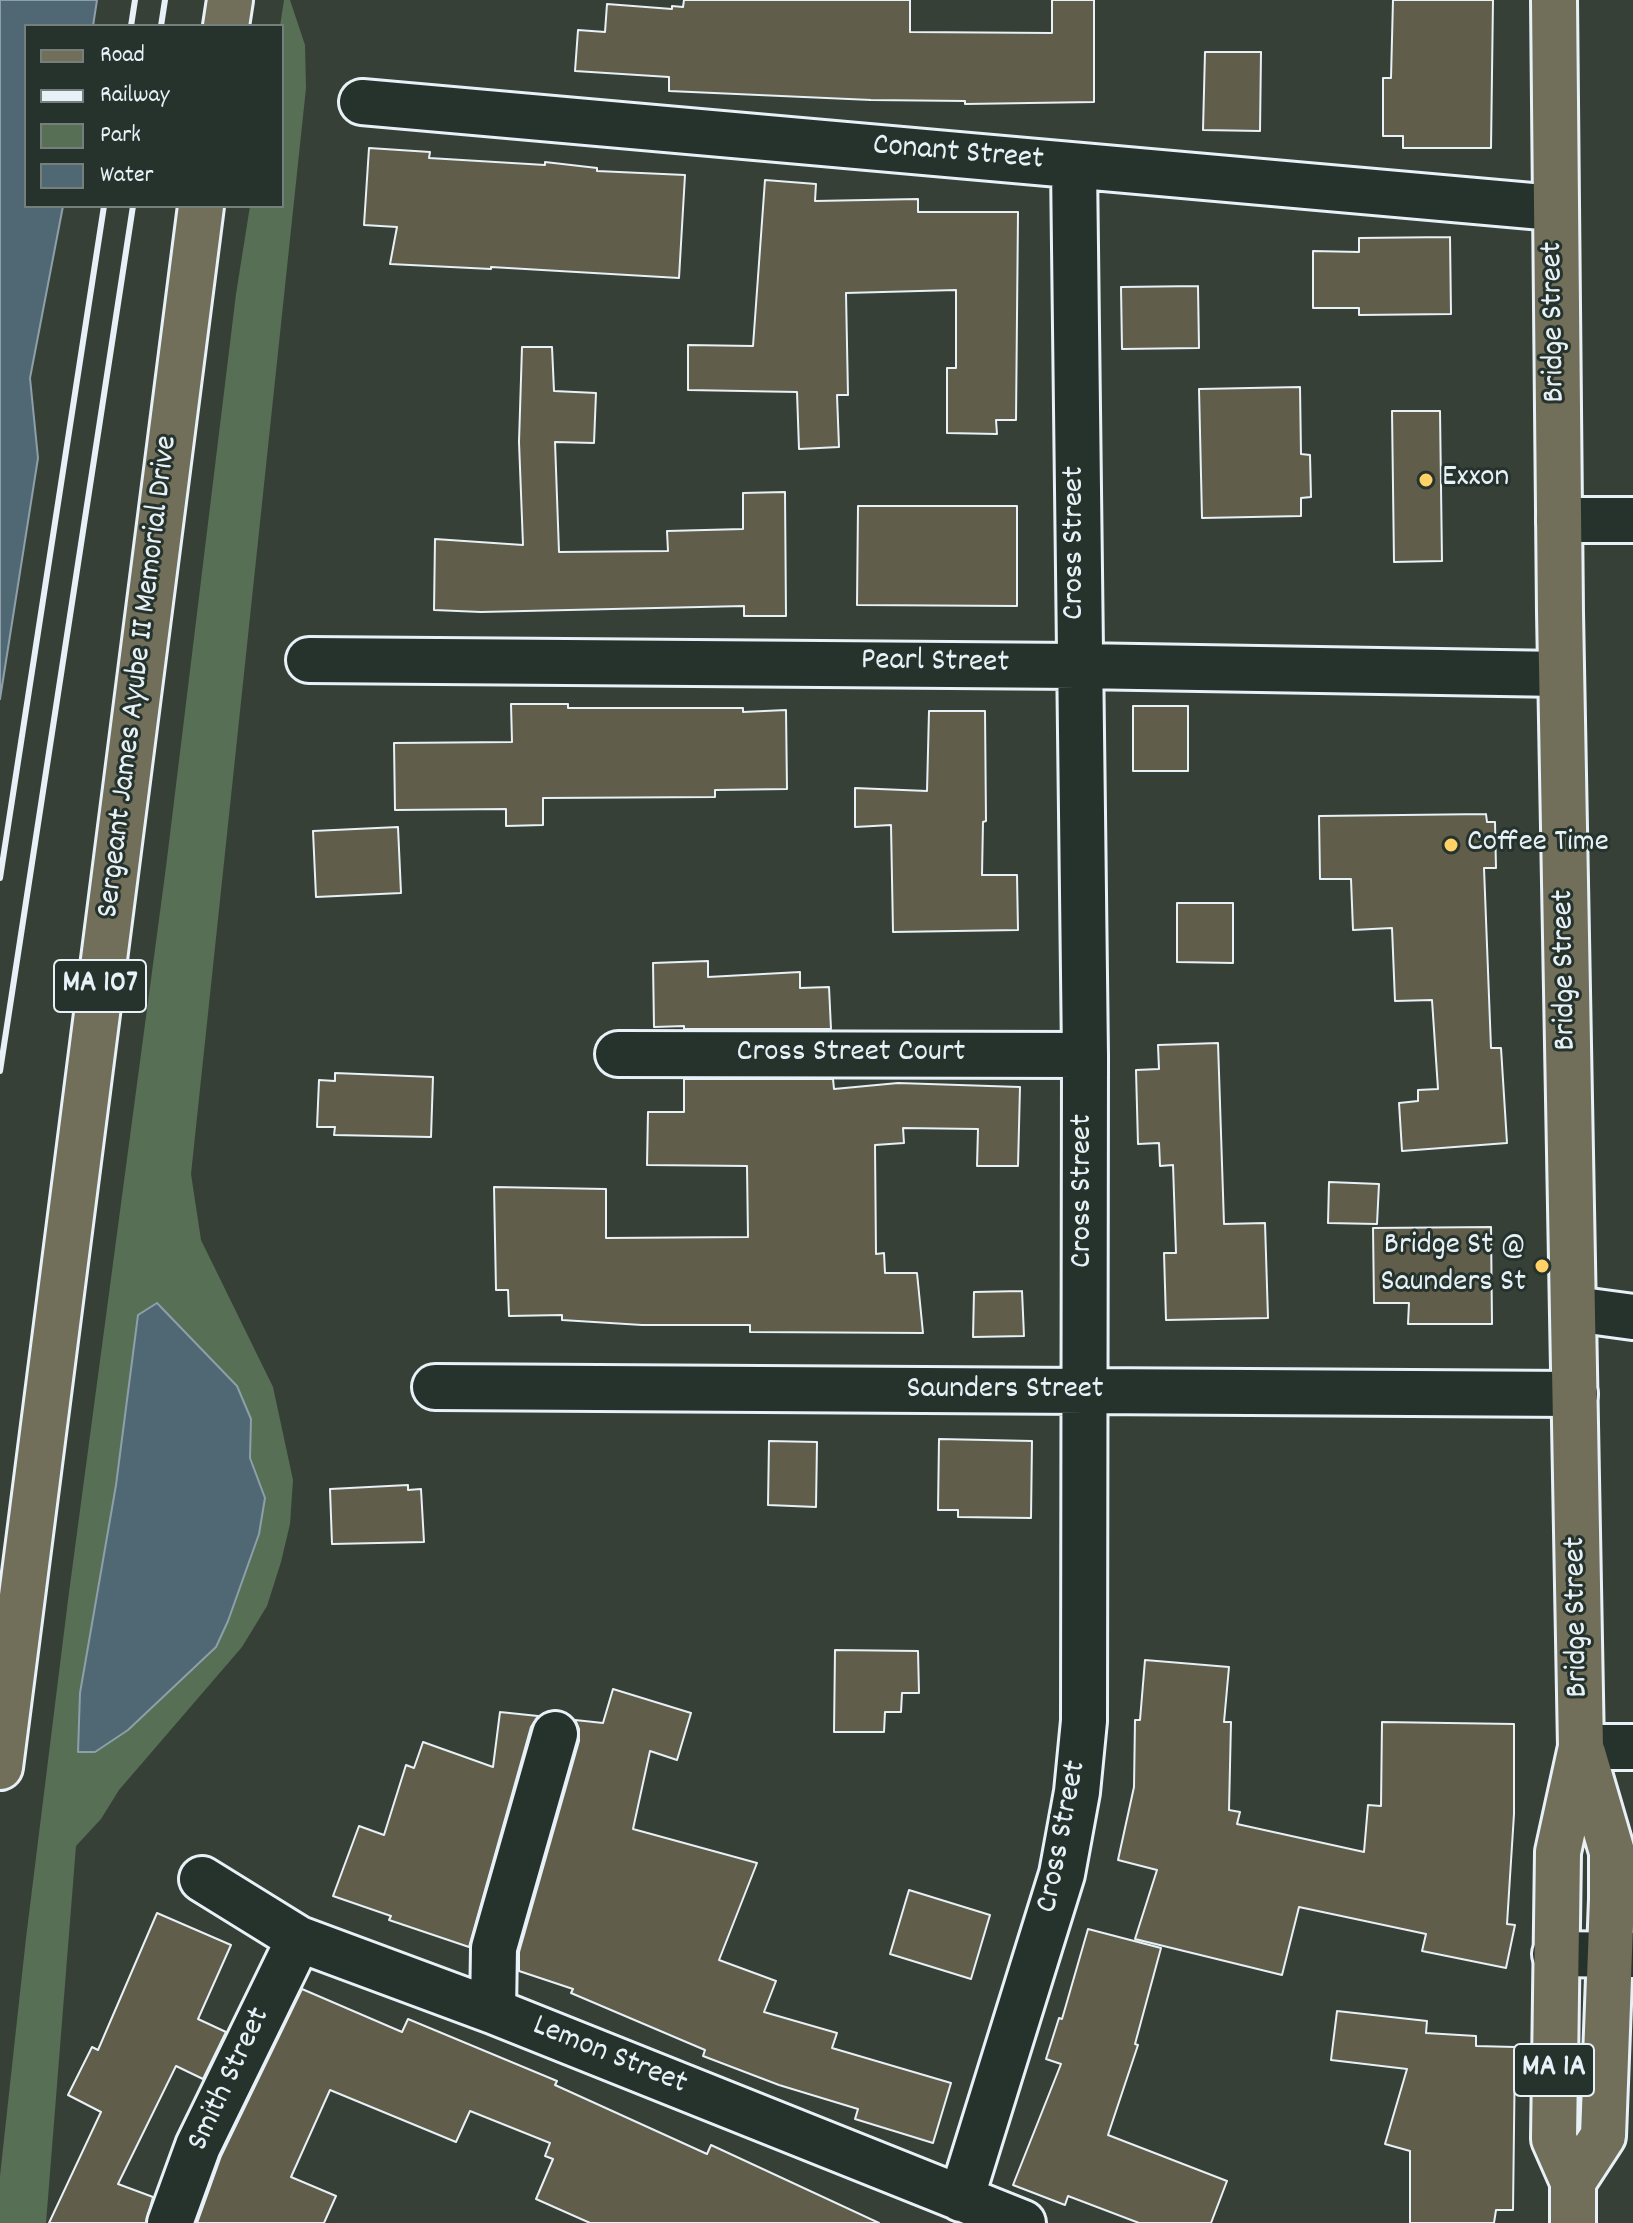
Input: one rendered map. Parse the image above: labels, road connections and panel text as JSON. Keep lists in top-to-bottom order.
{
  "streets": {
    "main road": [
      "Bridge Street",
      "Sergeant James Ayube II Memorial Drive",
      "MA 107",
      "MA 1A"
    ],
    "street": [
      "Conant Street",
      "Cross Street",
      "Pearl Street",
      "Cross Street Court",
      "Saunders Street",
      "Lemon Street",
      "Smith Street"
    ]
  },
  "crossings": [
    ["Conant Street", "Bridge Street"],
    ["Conant Street", "Cross Street"],
    ["Bridge Street", "Pearl Street"],
    ["Bridge Street", "Saunders Street"],
    ["Cross Street", "Pearl Street"],
    ["Cross Street", "Cross Street Court"],
    ["Cross Street", "Saunders Street"],
    ["Cross Street", "Lemon Street"],
    ["Lemon Street", "Smith Street"]
  ],
  "places": ["Exxon", "Coffee Time", "Bridge St @ Saunders St"],
  "legend": [
    "Road",
    "Railway",
    "Park",
    "Water"
  ]
}
